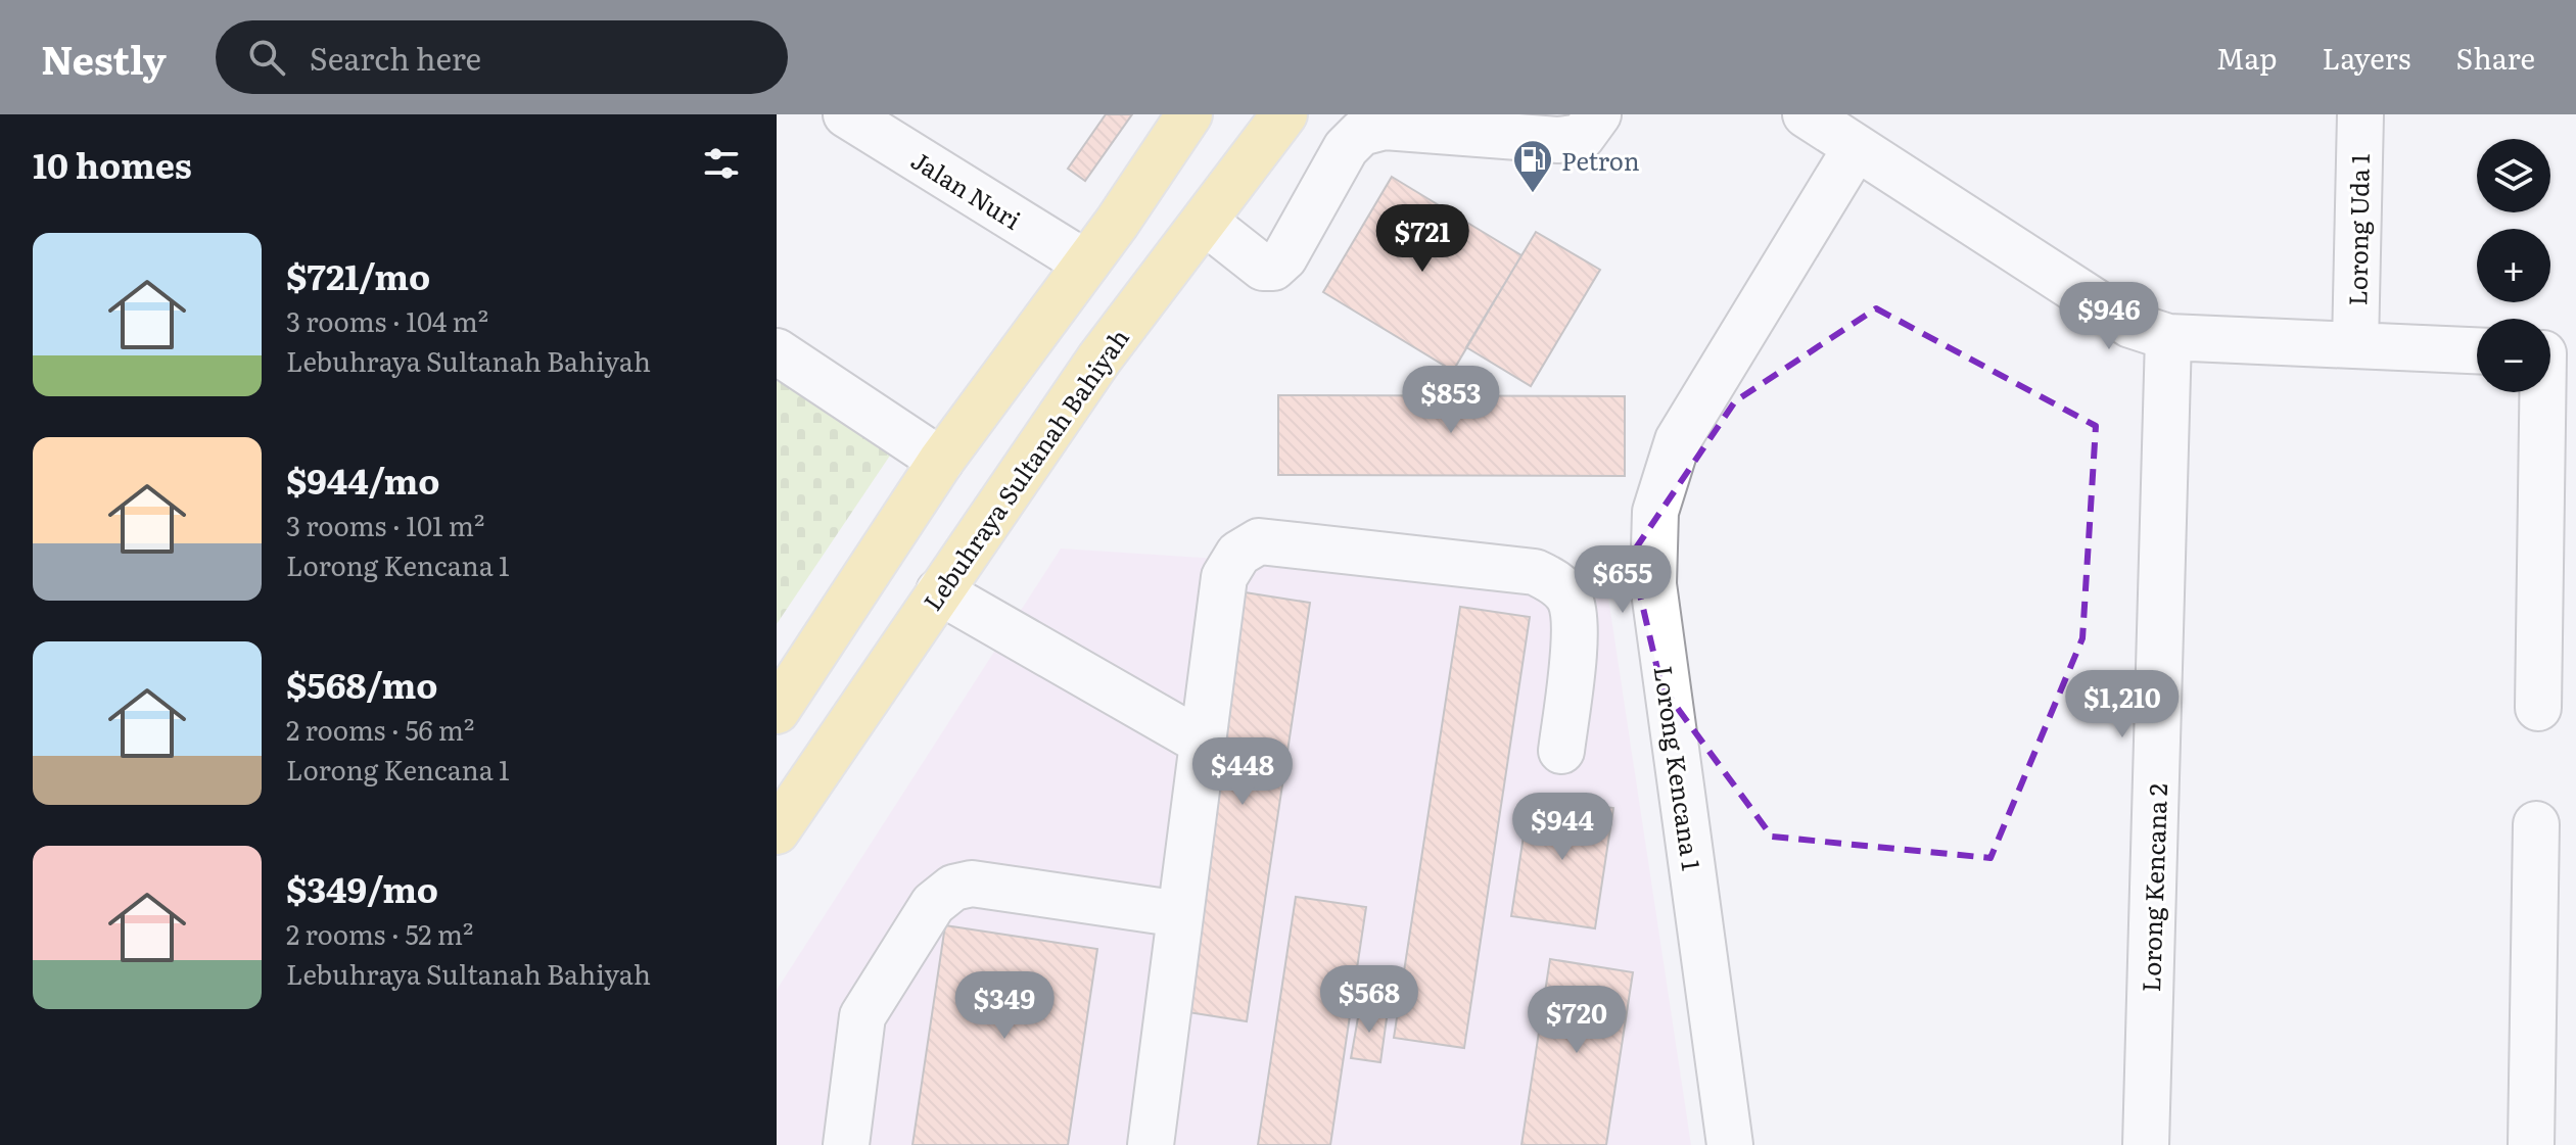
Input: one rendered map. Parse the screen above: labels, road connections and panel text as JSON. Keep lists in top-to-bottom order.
{
  "streets": {
    "main road": ["Lebuhraya Sultanah Bahiyah"],
    "street": [
      "Jalan Nuri",
      "Lorong Uda 1",
      "Lorong Kencana 1",
      "Lorong Kencana 2"
    ]
  },
  "places": {
    "fuel station": ["Petron"]
  },
  "page": {
    "header": "Nestly",
    "search": "Search here",
    "nav": ["Map", "Layers", "Share"],
    "heading": "10 homes",
    "map_buttons": ["+", "−"],
    "price": [
      "$721",
      "$946",
      "$853",
      "$655",
      "$1,210",
      "$448",
      "$944",
      "$568",
      "$349",
      "$720"
    ],
    "list": [
      {
        "name": "$721/mo",
        "note": "3 rooms · 104 m² · Lebuhraya Sultanah Bahiyah"
      },
      {
        "name": "$944/mo",
        "note": "3 rooms · 101 m² · Lorong Kencana 1"
      },
      {
        "name": "$568/mo",
        "note": "2 rooms · 56 m² · Lorong Kencana 1"
      },
      {
        "name": "$349/mo",
        "note": "2 rooms · 52 m² · Lebuhraya Sultanah Bahiyah"
      }
    ]
  }
}
